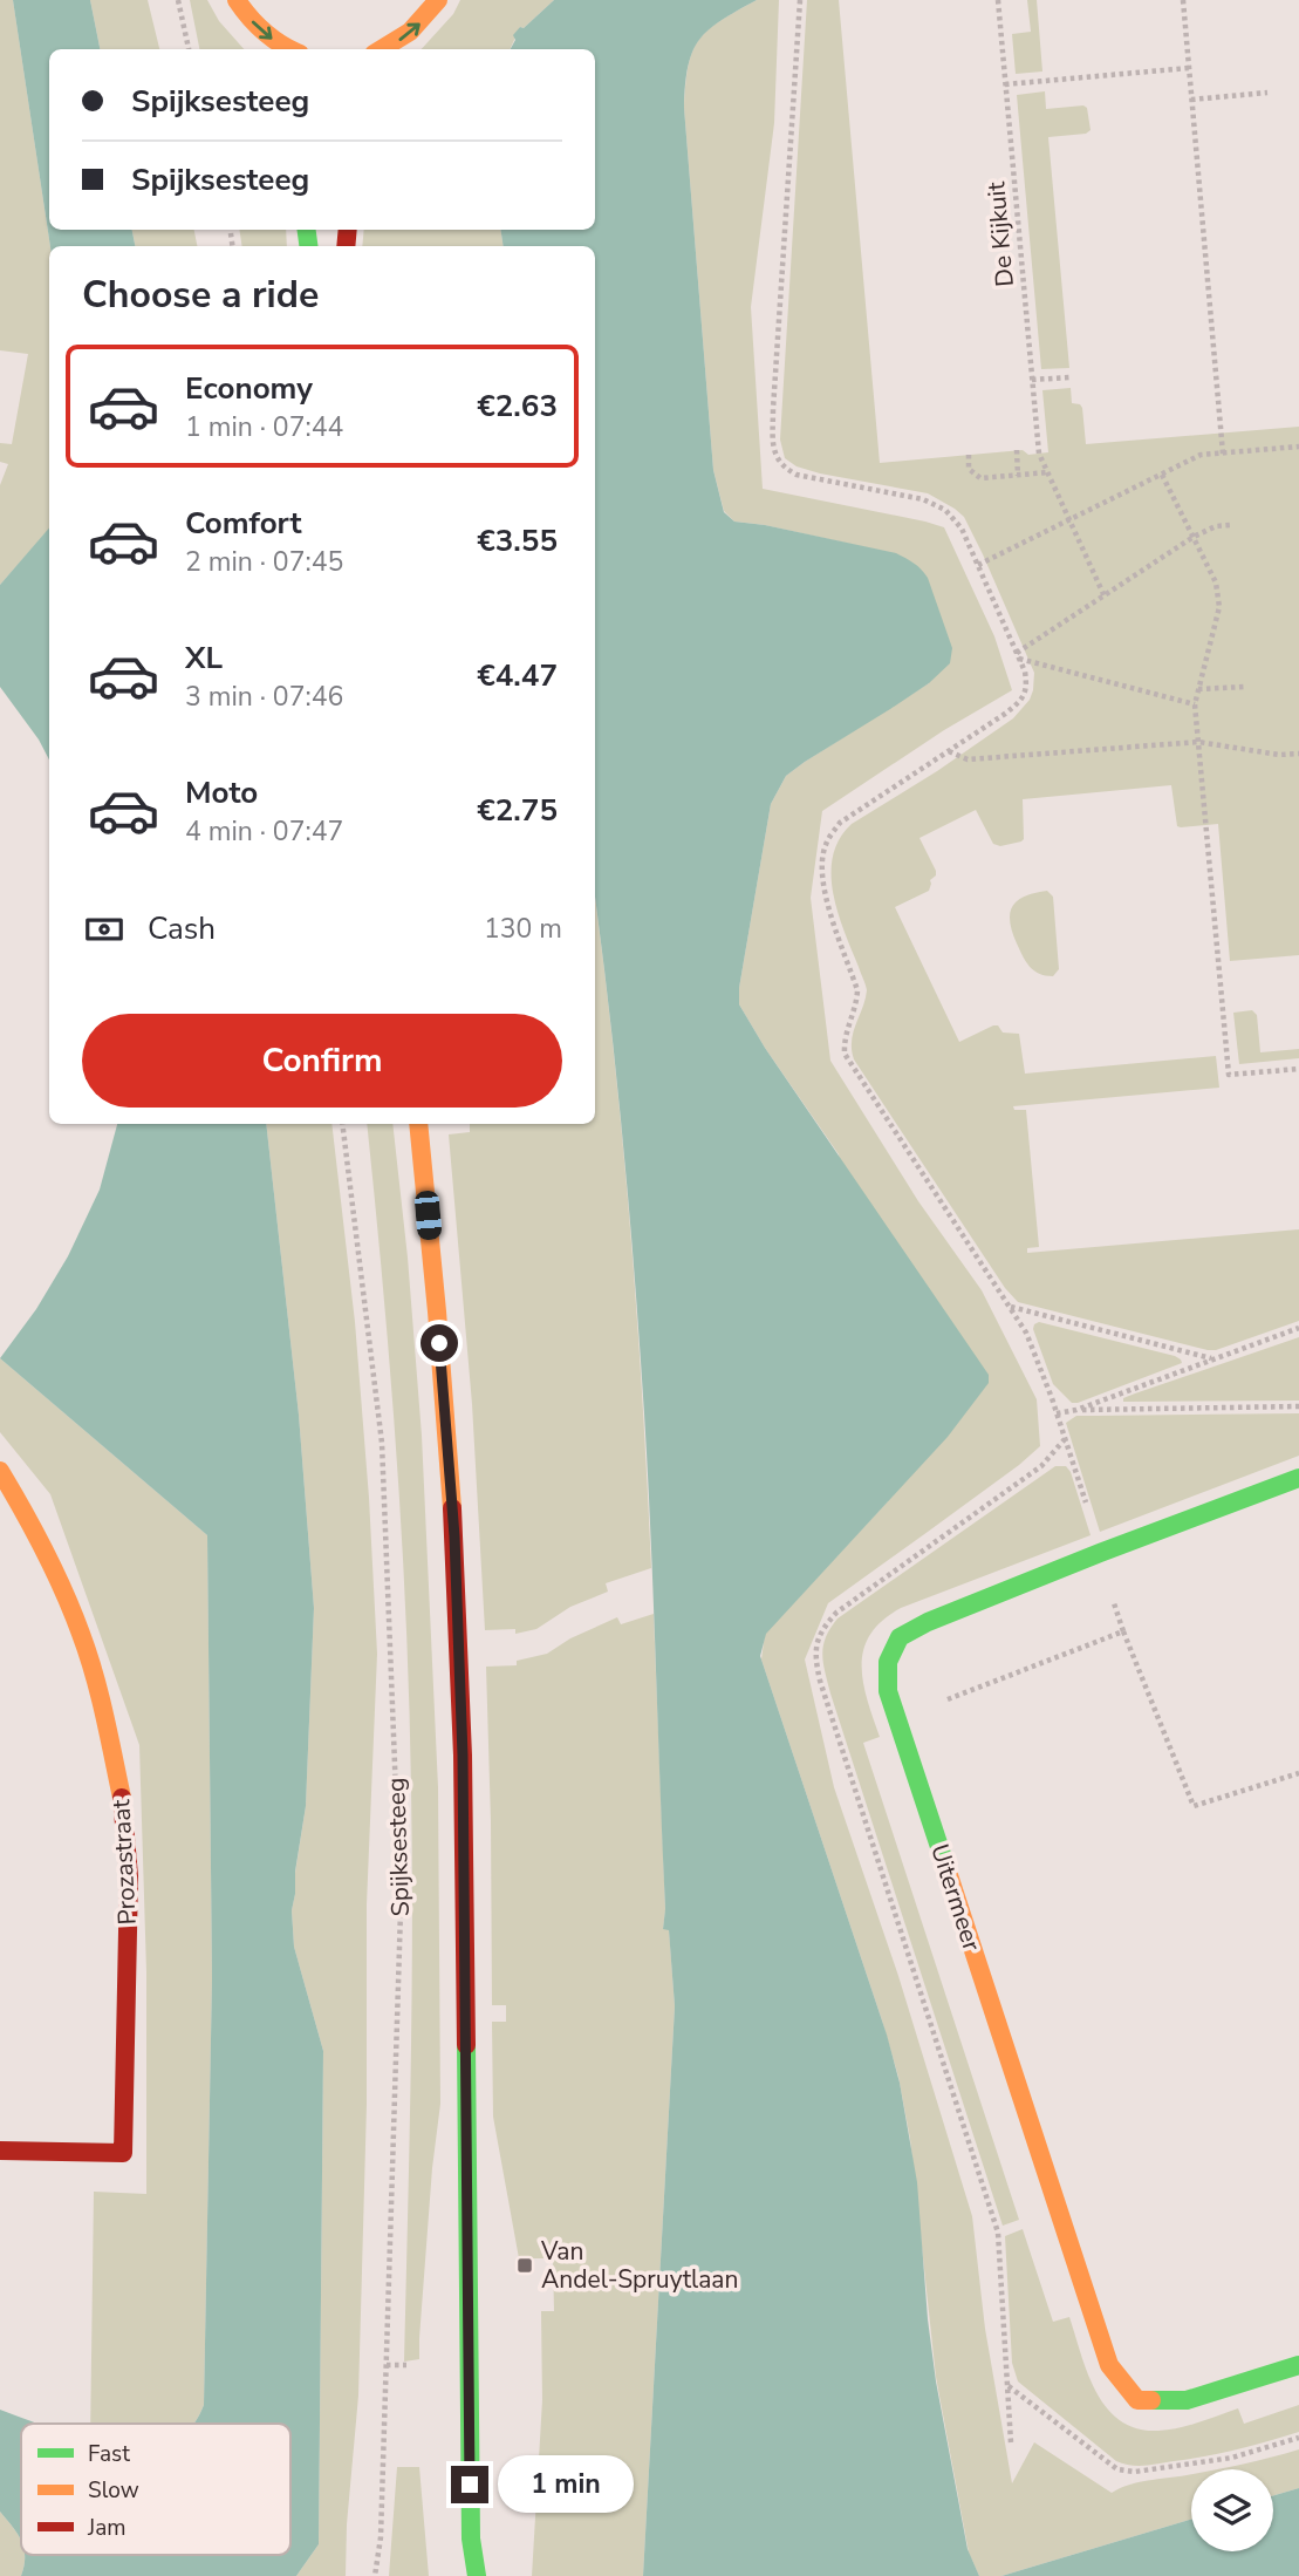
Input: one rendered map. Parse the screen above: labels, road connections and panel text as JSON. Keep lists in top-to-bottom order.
{
  "streets": {
    "street": ["Prozastraat", "Uitermeer"],
    "path": ["De Kijkuit", "Spijksesteeg"]
  },
  "places": {
    "transit": ["Van Andel-Spruytlaan"]
  },
  "legend": ["Fast", "Slow", "Jam"],
  "page": {
    "banner": ["Spijksesteeg", "Spijksesteeg"],
    "heading": "Choose a ride",
    "list": [
      {
        "name": "Economy",
        "note": "1 min · 07:44",
        "value": "€2.63"
      },
      {
        "name": "Comfort",
        "note": "2 min · 07:45",
        "value": "€3.55"
      },
      {
        "name": "XL",
        "note": "3 min · 07:46",
        "value": "€4.47"
      },
      {
        "name": "Moto",
        "note": "4 min · 07:47",
        "value": "€2.75"
      }
    ],
    "pay": ["Cash", "130 m"],
    "buttons": "Confirm",
    "bubble": "1 min"
  }
}
